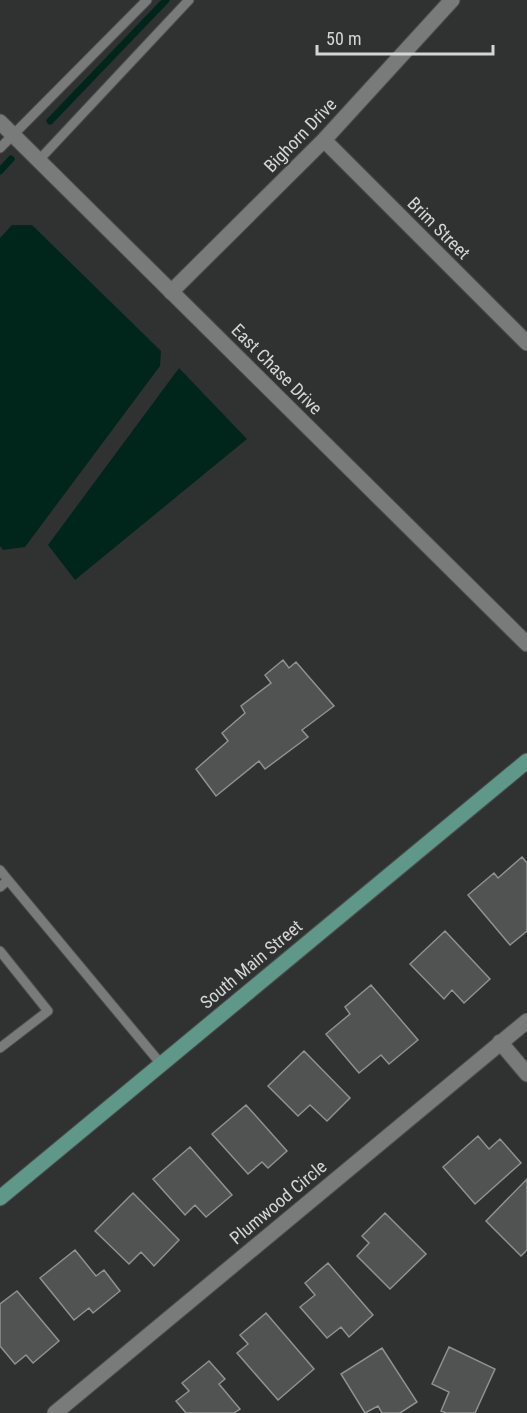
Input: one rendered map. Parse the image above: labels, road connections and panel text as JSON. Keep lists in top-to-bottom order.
{
  "streets": {
    "main road": ["South Main Street"],
    "street": [
      "Bighorn Drive",
      "Brim Street",
      "East Chase Drive",
      "Plumwood Circle"
    ]
  },
  "crossings": [
    ["Bighorn Drive", "Brim Street"],
    ["Bighorn Drive", "East Chase Drive"]
  ],
  "scale_bar": "50 m"
}
